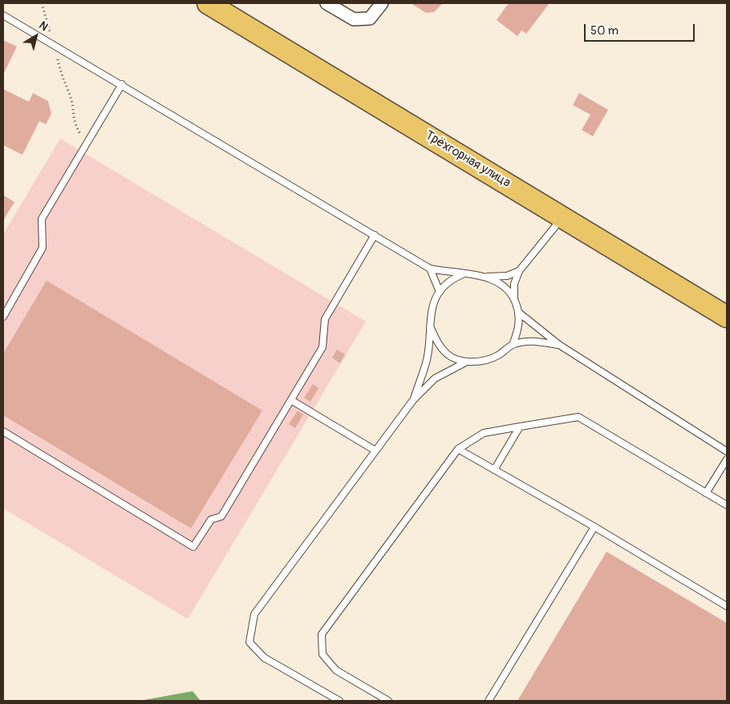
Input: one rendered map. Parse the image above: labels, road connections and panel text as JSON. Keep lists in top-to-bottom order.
{
  "streets": {
    "highway": ["Трёхгорная улица"]
  },
  "scale_bar": "50 m",
  "north": "top right"
}
